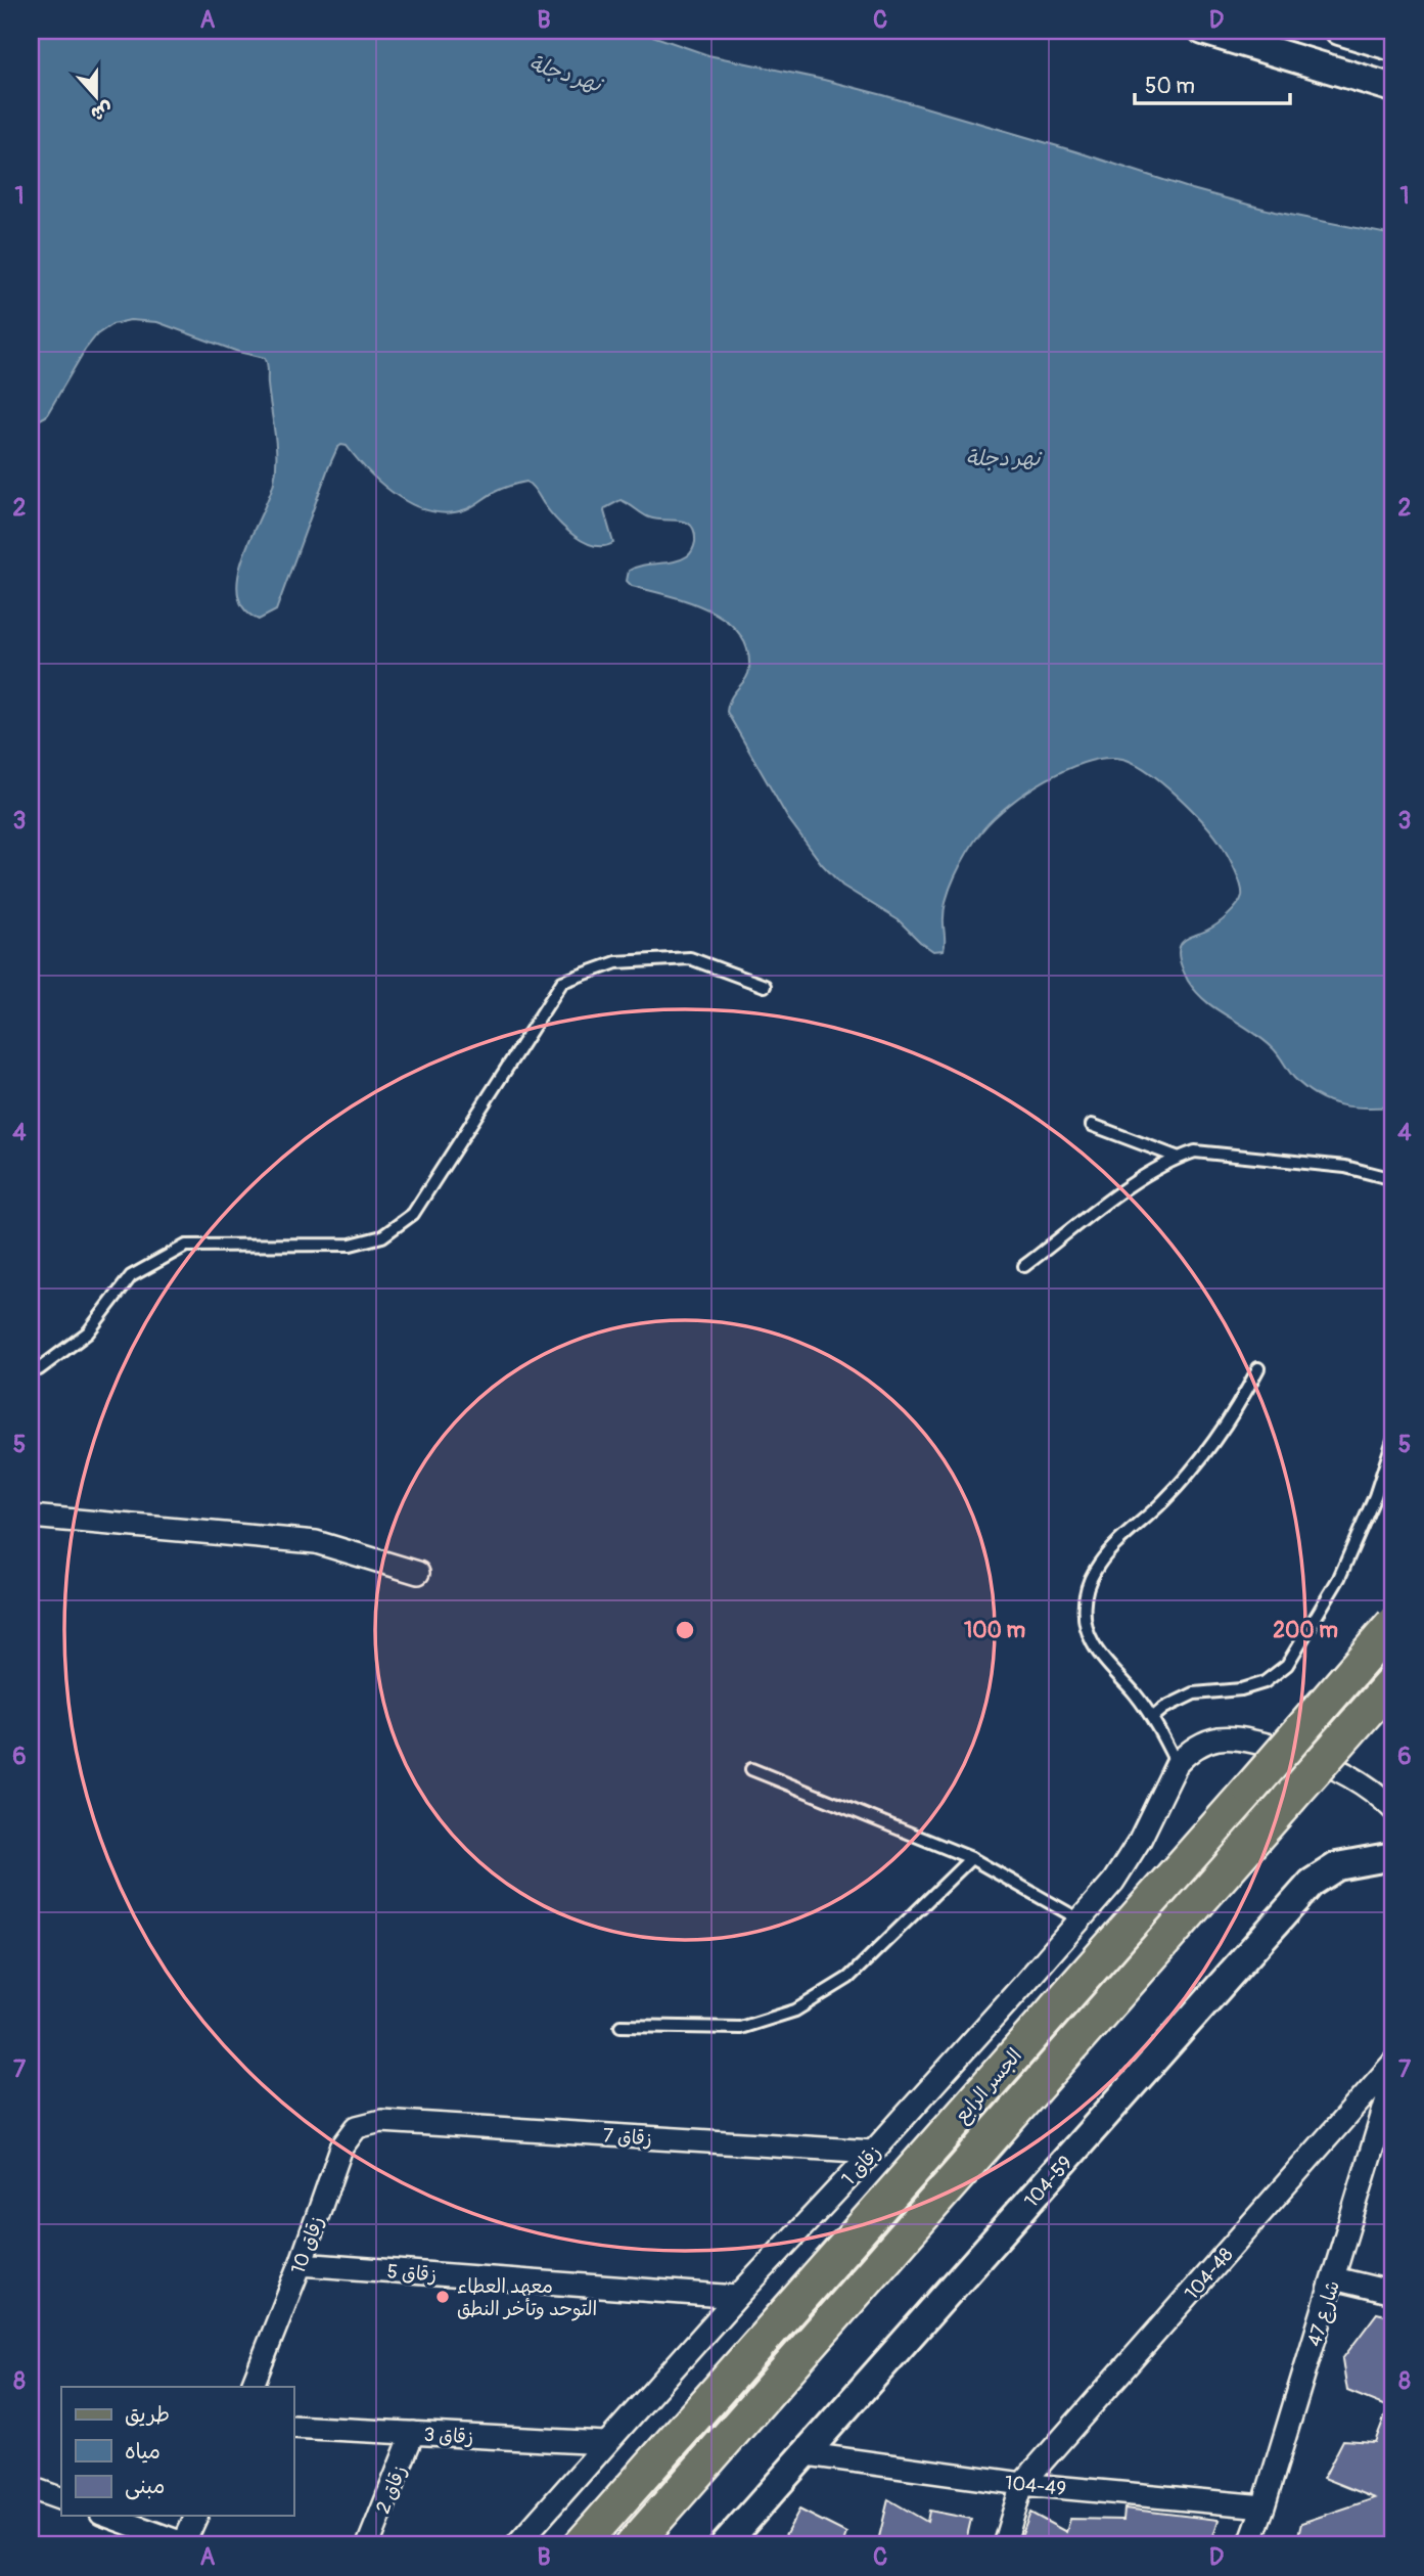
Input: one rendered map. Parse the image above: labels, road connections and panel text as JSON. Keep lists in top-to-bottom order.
{
  "streets": {
    "main road": ["الجسر الرابع"],
    "street": [
      "زقاق 7",
      "زقاق 1",
      "104-59",
      "زقاق 10",
      "زقاق 5",
      "104-48",
      "شارع 47",
      "زقاق 3",
      "104-49",
      "زقاق 2"
    ]
  },
  "crossings": [
    ["زقاق 7", "زقاق 1"],
    ["زقاق 7", "زقاق 10"],
    ["زقاق 1", "زقاق 5"],
    ["زقاق 1", "زقاق 3"],
    ["104-59", "104-49"],
    ["زقاق 10", "زقاق 5"],
    ["104-48", "104-49"],
    ["شارع 47", "104-49"],
    ["زقاق 3", "زقاق 2"]
  ],
  "water": ["نهر دجلة"],
  "places": ["معهد العطاء التوحد وتأخر النطق"],
  "legend": ["طريق", "مياه", "مبنى"],
  "scale_bar": "50 m",
  "north": "bottom",
  "grid": {
    "columns": [
      "A",
      "B",
      "C",
      "D"
    ],
    "rows": [
      "1",
      "2",
      "3",
      "4",
      "5",
      "6",
      "7",
      "8"
    ]
  },
  "rings": ["100 m", "200 m"]
}
